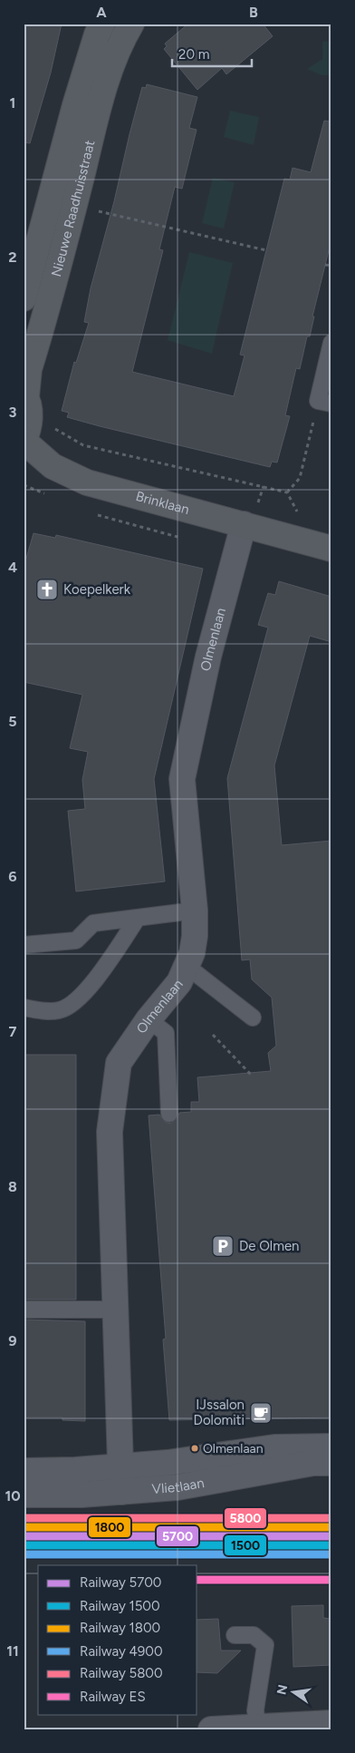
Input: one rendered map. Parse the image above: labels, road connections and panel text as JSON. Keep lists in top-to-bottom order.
{
  "streets": {
    "street": [
      "Nieuwe Raadhuisstraat",
      "Brinklaan",
      "Olmenlaan",
      "Vlietlaan"
    ]
  },
  "crossings": [
    ["Nieuwe Raadhuisstraat", "Brinklaan"],
    ["Brinklaan", "Olmenlaan"],
    ["Olmenlaan", "Vlietlaan"]
  ],
  "places": {
    "church": ["Koepelkerk"],
    "parking": ["De Olmen"],
    "cafe": ["IJssalon Dolomiti"],
    "other": ["Olmenlaan"]
  },
  "lines": [
    "rail line 5800",
    "rail line 1800",
    "rail line 5700",
    "rail line 1500",
    "rail line 4900",
    "rail line ES"
  ],
  "legend": [
    "Railway 5700",
    "Railway 1500",
    "Railway 1800",
    "Railway 4900",
    "Railway 5800",
    "Railway ES"
  ],
  "scale_bar": "20 m",
  "north": "left",
  "grid": {
    "columns": ["A", "B"],
    "rows": [
      "1",
      "2",
      "3",
      "4",
      "5",
      "6",
      "7",
      "8",
      "9",
      "10",
      "11"
    ]
  }
}
